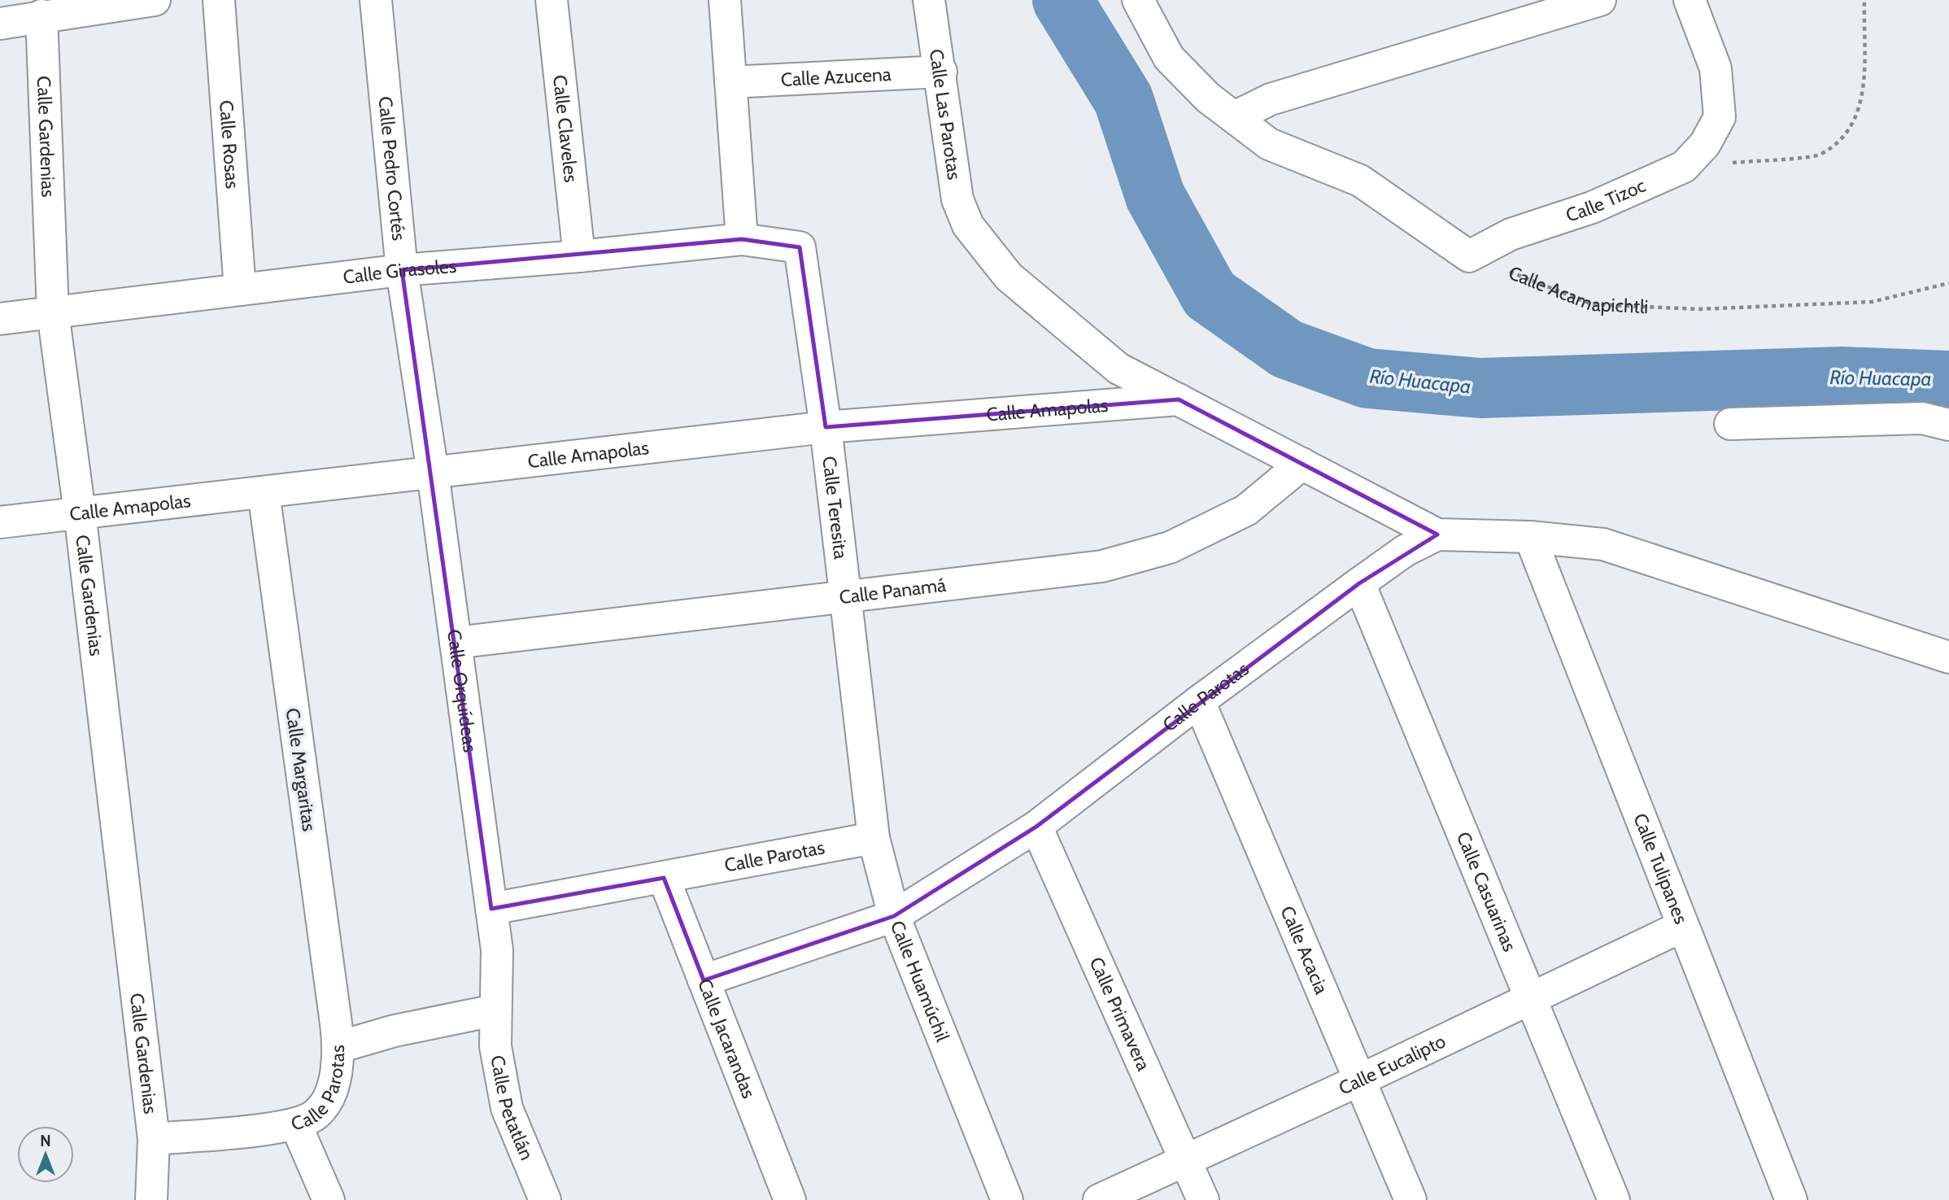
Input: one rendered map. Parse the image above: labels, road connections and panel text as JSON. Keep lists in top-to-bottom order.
{
  "streets": {
    "street": [
      "Calle Azucena",
      "Calle Las Parotas",
      "Calle Claveles",
      "Calle Gardenias",
      "Calle Rosas",
      "Calle Pedro Cortés",
      "Calle Tizoc",
      "Calle Girasoles",
      "Calle Amapolas",
      "Calle Teresita",
      "Calle Panamá",
      "Calle Orquídeas",
      "Calle Parotas",
      "Calle Margaritas",
      "Calle Tulipanes",
      "Calle Casuarinas",
      "Calle Acacia",
      "Calle Huamúchil",
      "Calle Primavera",
      "Calle Jacarandas",
      "Calle Eucalipto",
      "Calle Petatlán"
    ],
    "path": ["Calle Acamapichtli"]
  },
  "crossings": [
    ["Calle Azucena", "Calle Las Parotas"],
    ["Calle Las Parotas", "Calle Amapolas"],
    ["Calle Las Parotas", "Calle Panamá"],
    ["Calle Las Parotas", "Calle Parotas"],
    ["Calle Claveles", "Calle Girasoles"],
    ["Calle Gardenias", "Calle Girasoles"],
    ["Calle Gardenias", "Calle Amapolas"],
    ["Calle Gardenias", "Calle Parotas"],
    ["Calle Rosas", "Calle Girasoles"],
    ["Calle Pedro Cortés", "Calle Girasoles"],
    ["Calle Pedro Cortés", "Calle Amapolas"],
    ["Calle Pedro Cortés", "Calle Orquídeas"],
    ["Calle Tizoc", "Calle Acamapichtli"],
    ["Calle Girasoles", "Calle Teresita"],
    ["Calle Amapolas", "Calle Teresita"],
    ["Calle Amapolas", "Calle Orquídeas"],
    ["Calle Amapolas", "Calle Margaritas"],
    ["Calle Teresita", "Calle Panamá"],
    ["Calle Teresita", "Calle Parotas"],
    ["Calle Panamá", "Calle Orquídeas"],
    ["Calle Orquídeas", "Calle Parotas"],
    ["Calle Parotas", "Calle Margaritas"],
    ["Calle Parotas", "Calle Casuarinas"],
    ["Calle Parotas", "Calle Acacia"],
    ["Calle Parotas", "Calle Huamúchil"],
    ["Calle Parotas", "Calle Primavera"],
    ["Calle Parotas", "Calle Jacarandas"],
    ["Calle Parotas", "Calle Petatlán"],
    ["Calle Tulipanes", "Calle Eucalipto"],
    ["Calle Casuarinas", "Calle Eucalipto"],
    ["Calle Acacia", "Calle Eucalipto"],
    ["Calle Huamúchil", "Calle Jacarandas"],
    ["Calle Primavera", "Calle Eucalipto"]
  ],
  "water": ["Río Huacapa"],
  "north": "top"
}
